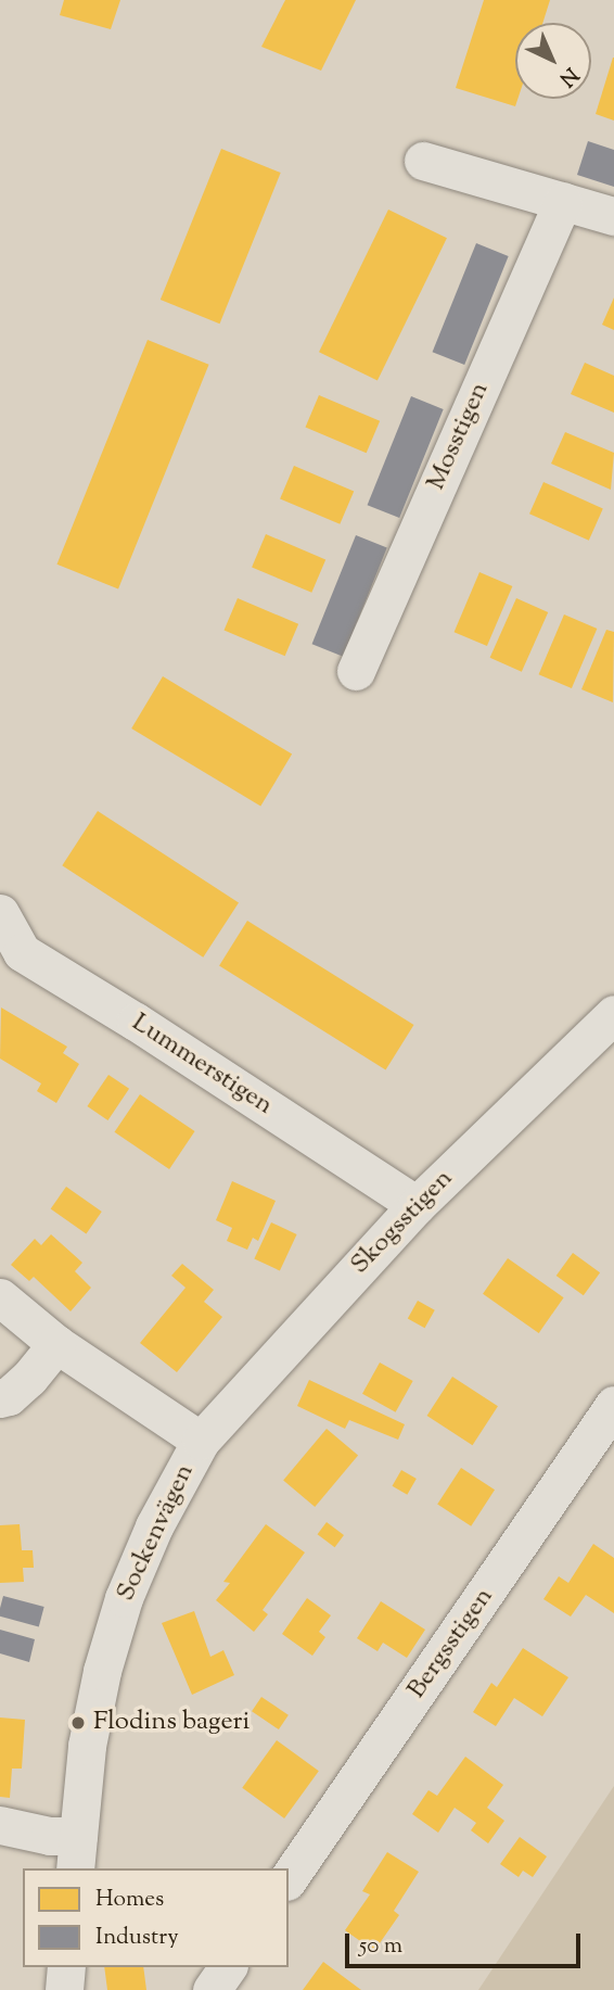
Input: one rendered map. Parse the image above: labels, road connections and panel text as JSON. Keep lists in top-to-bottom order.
{
  "streets": {
    "street": [
      "Mosstigen",
      "Lummerstigen",
      "Skogsstigen",
      "Sockenvägen",
      "Bergsstigen"
    ]
  },
  "crossings": [
    ["Lummerstigen", "Skogsstigen"],
    ["Skogsstigen", "Sockenvägen"]
  ],
  "places": ["Flodins bageri"],
  "legend": ["Homes", "Industry"],
  "scale_bar": "50 m",
  "north": "bottom right"
}
